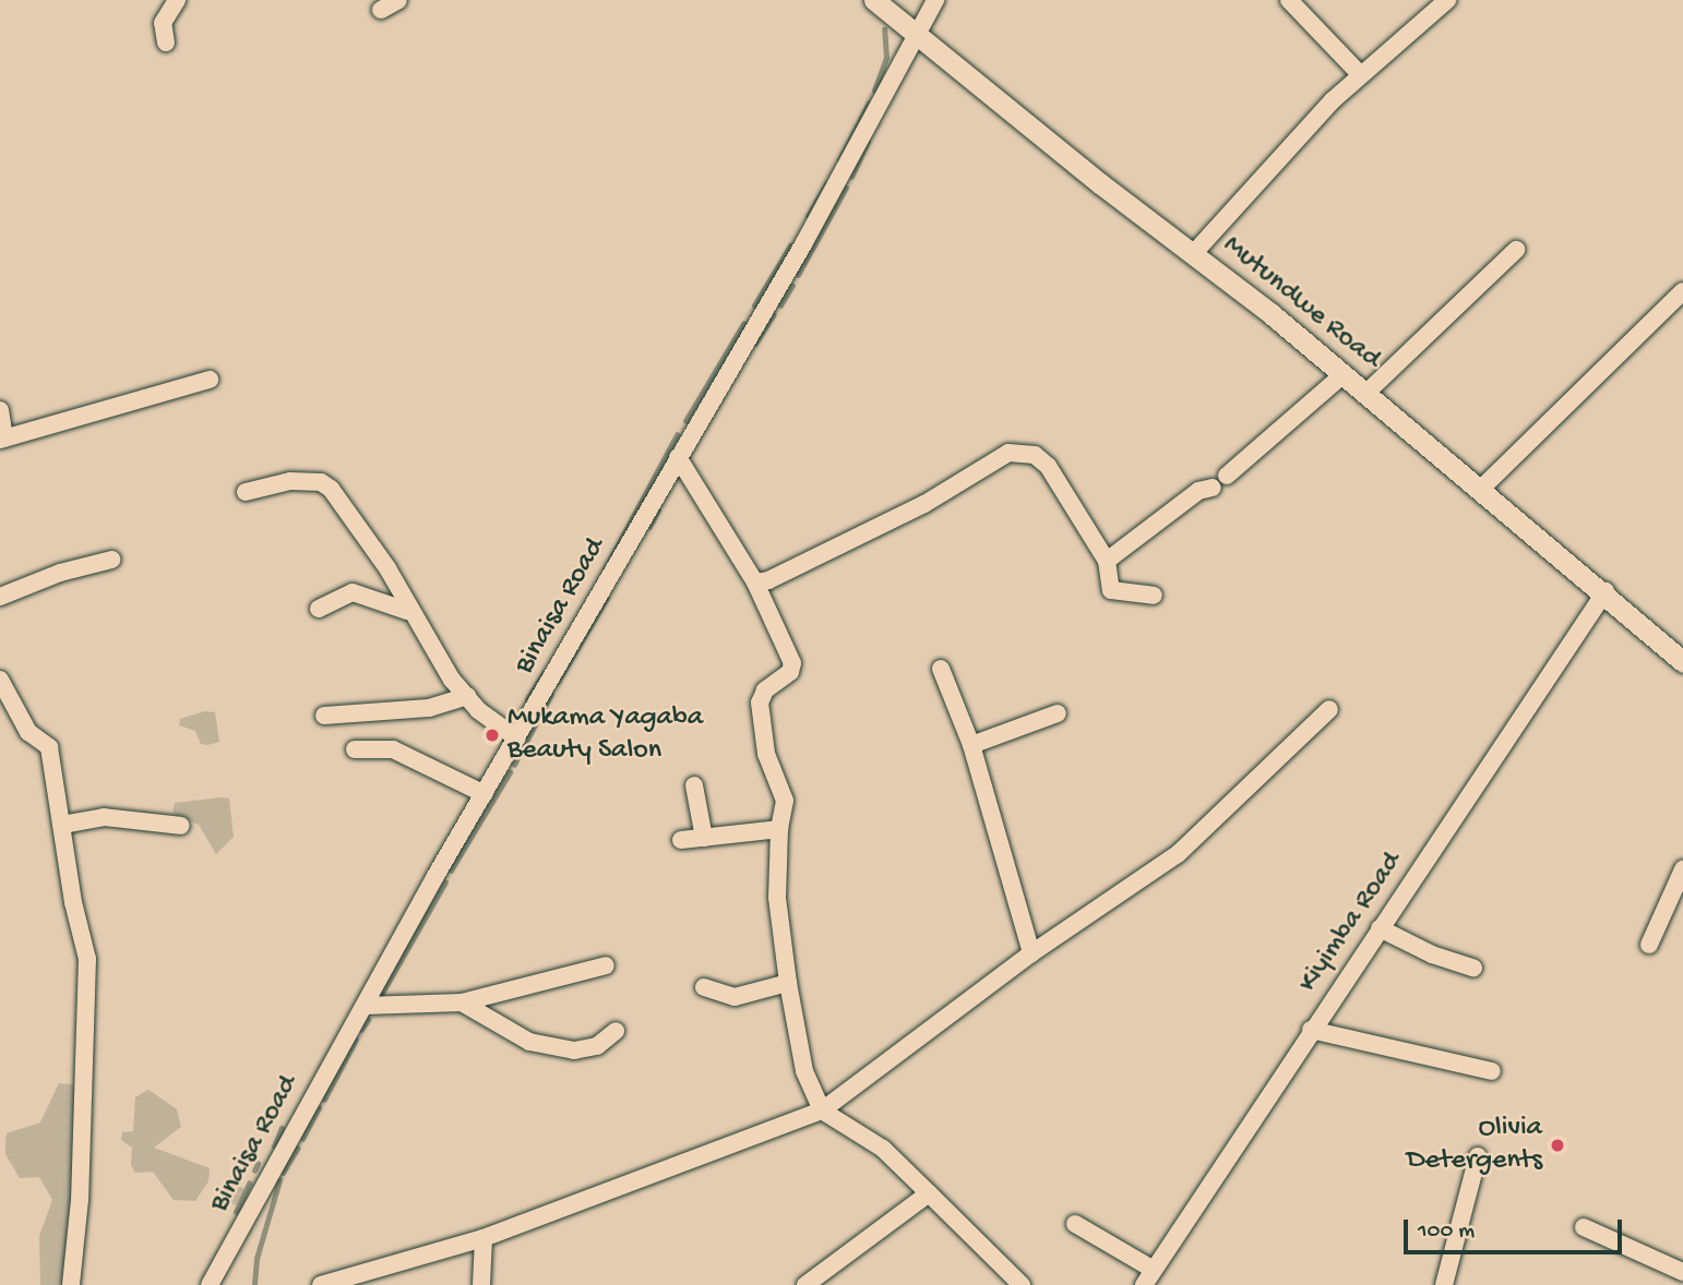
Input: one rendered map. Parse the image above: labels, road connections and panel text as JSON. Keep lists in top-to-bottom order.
{
  "streets": {
    "main road": ["Mutundwe Road"],
    "street": ["Binaisa Road", "Kiyimba Road"]
  },
  "crossings": [
    ["Mutundwe Road", "Binaisa Road"],
    ["Mutundwe Road", "Kiyimba Road"]
  ],
  "places": ["Mukama Yagaba Beauty Salon", "Olivia Detergents"],
  "scale_bar": "100 m"
}
